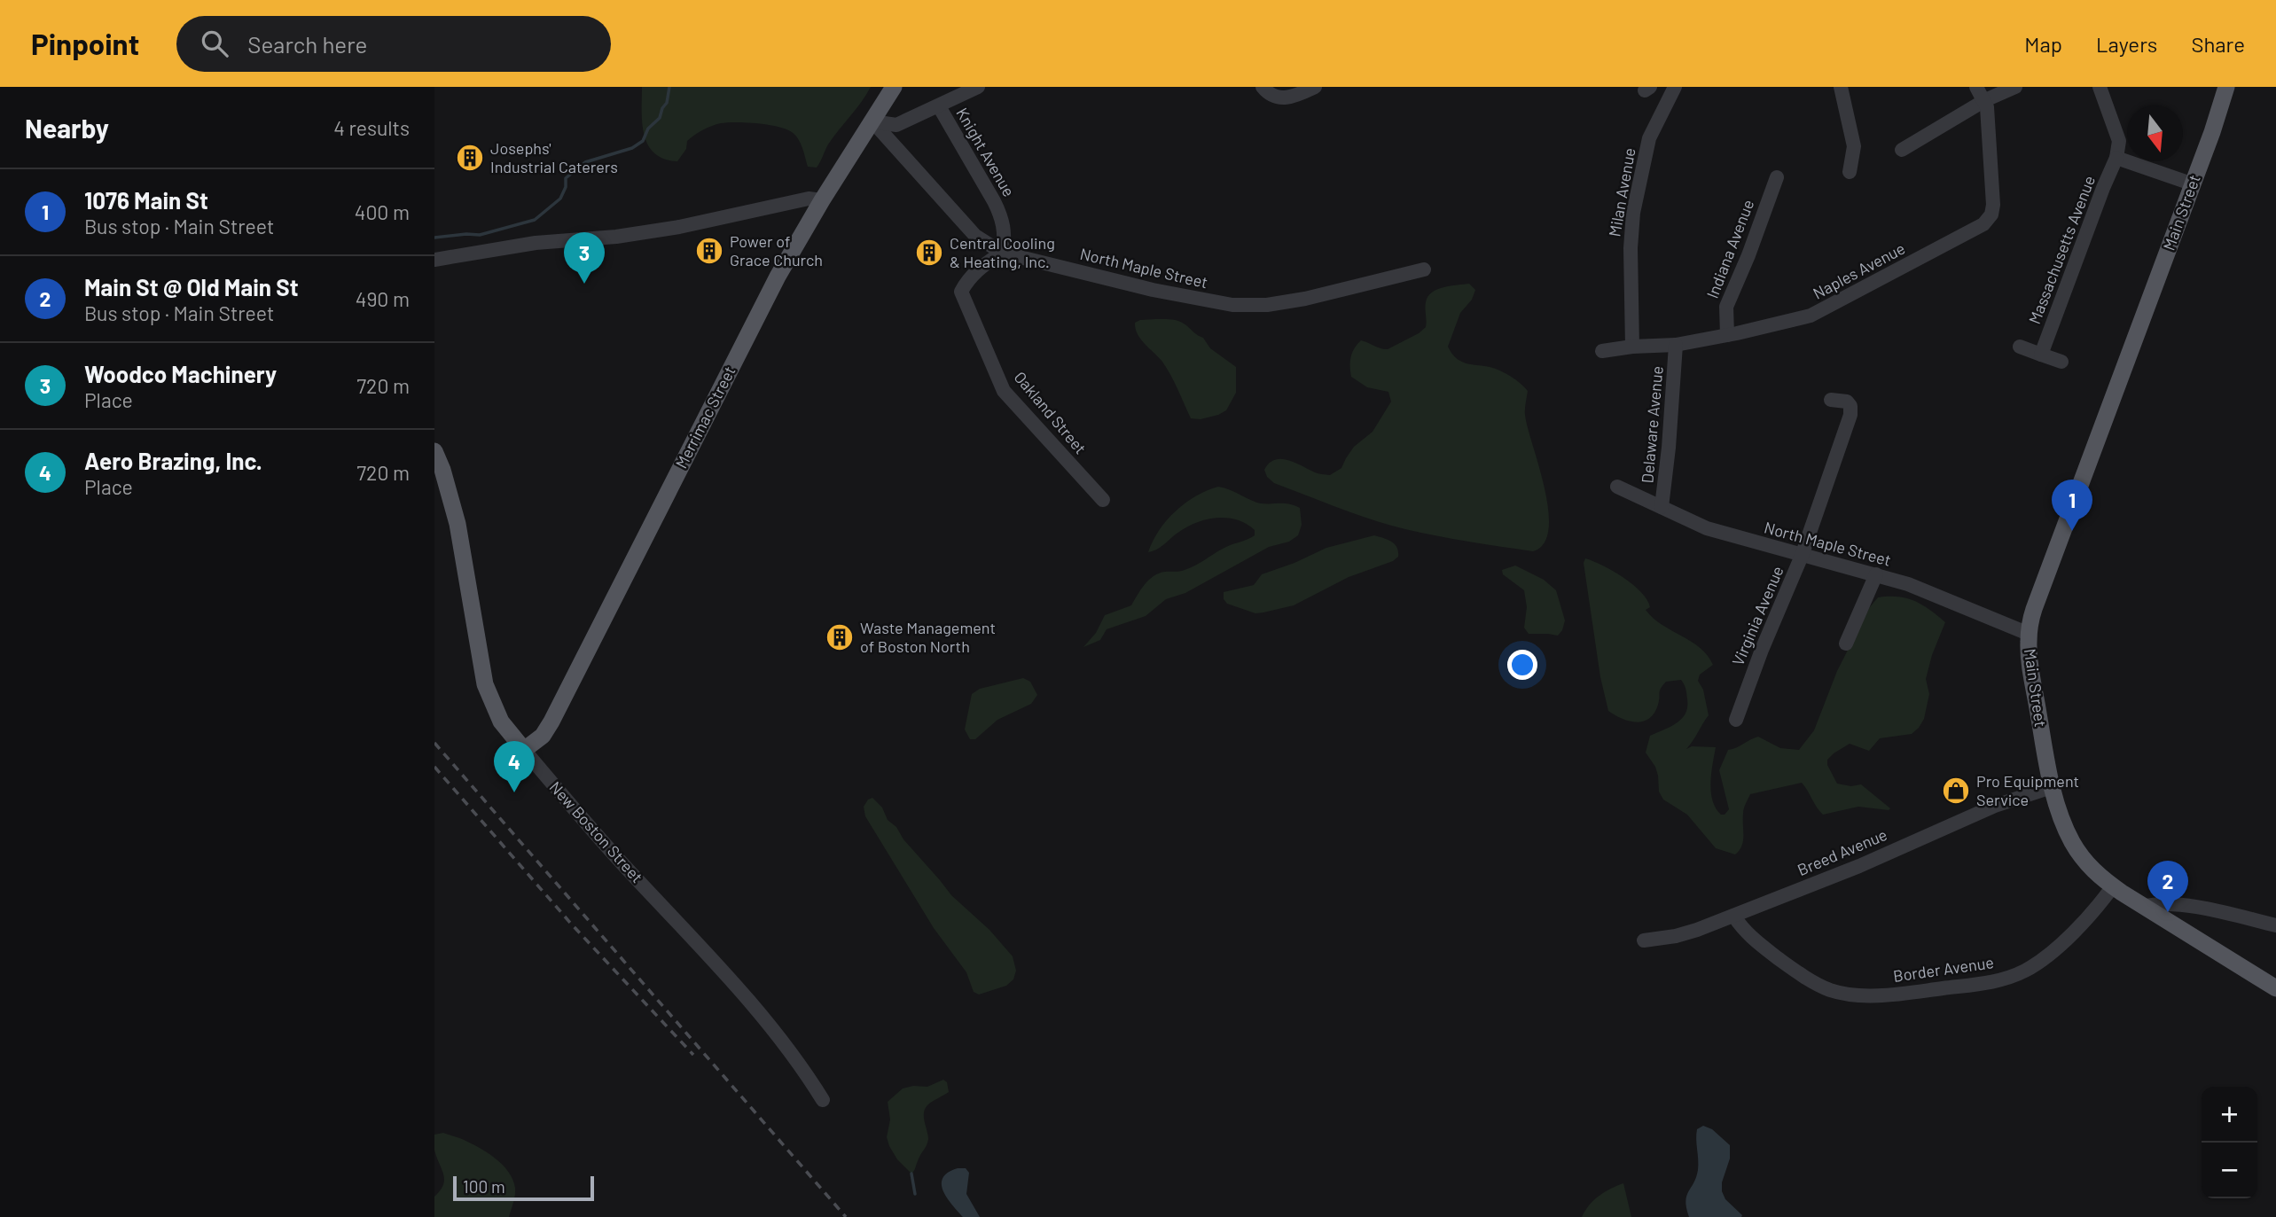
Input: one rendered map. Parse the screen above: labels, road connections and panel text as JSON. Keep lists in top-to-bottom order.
{
  "streets": {
    "main road": ["Main Street", "Merrimac Street", "New Boston Street"],
    "street": [
      "Knight Avenue",
      "Milan Avenue",
      "Indiana Avenue",
      "Massachusetts Avenue",
      "North Maple Street",
      "Naples Avenue",
      "Oakland Street",
      "Delaware Avenue",
      "Virginia Avenue",
      "Breed Avenue",
      "Border Avenue"
    ]
  },
  "crossings": [
    ["Knight Avenue", "North Maple Street"],
    ["Knight Avenue", "Oakland Street"],
    ["Milan Avenue", "Naples Avenue"],
    ["Main Street", "North Maple Street"],
    ["Main Street", "Breed Avenue"],
    ["Main Street", "Border Avenue"],
    ["Indiana Avenue", "Naples Avenue"],
    ["North Maple Street", "Oakland Street"],
    ["North Maple Street", "Merrimac Street"],
    ["North Maple Street", "Delaware Avenue"],
    ["North Maple Street", "Virginia Avenue"],
    ["Naples Avenue", "Delaware Avenue"],
    ["Merrimac Street", "New Boston Street"],
    ["Breed Avenue", "Border Avenue"]
  ],
  "places": {
    "building": [
      "Josephs' Industrial Caterers",
      "Power of Grace Church",
      "Central Cooling & Heating, Inc.",
      "Waste Management of Boston North"
    ],
    "shop": ["Pro Equipment Service"]
  },
  "scale_bar": "100 m",
  "north": "bottom",
  "page": {
    "header": "Pinpoint",
    "search": "Search here",
    "nav": ["Map", "Layers", "Share"],
    "heading": ["Nearby", "4 results"],
    "list": [
      {
        "mark": "1",
        "name": "1076 Main St",
        "note": "Bus stop · Main Street",
        "value": "400 m"
      },
      {
        "mark": "2",
        "name": "Main St @ Old Main St",
        "note": "Bus stop · Main Street",
        "value": "490 m"
      },
      {
        "mark": "3",
        "name": "Woodco Machinery",
        "note": "Place",
        "value": "720 m"
      },
      {
        "mark": "4",
        "name": "Aero Brazing, Inc.",
        "note": "Place",
        "value": "720 m"
      }
    ],
    "pins": [
      "3",
      "1",
      "4",
      "2"
    ],
    "map_buttons": ["+", "−"],
    "scale": "100 m"
  }
}
